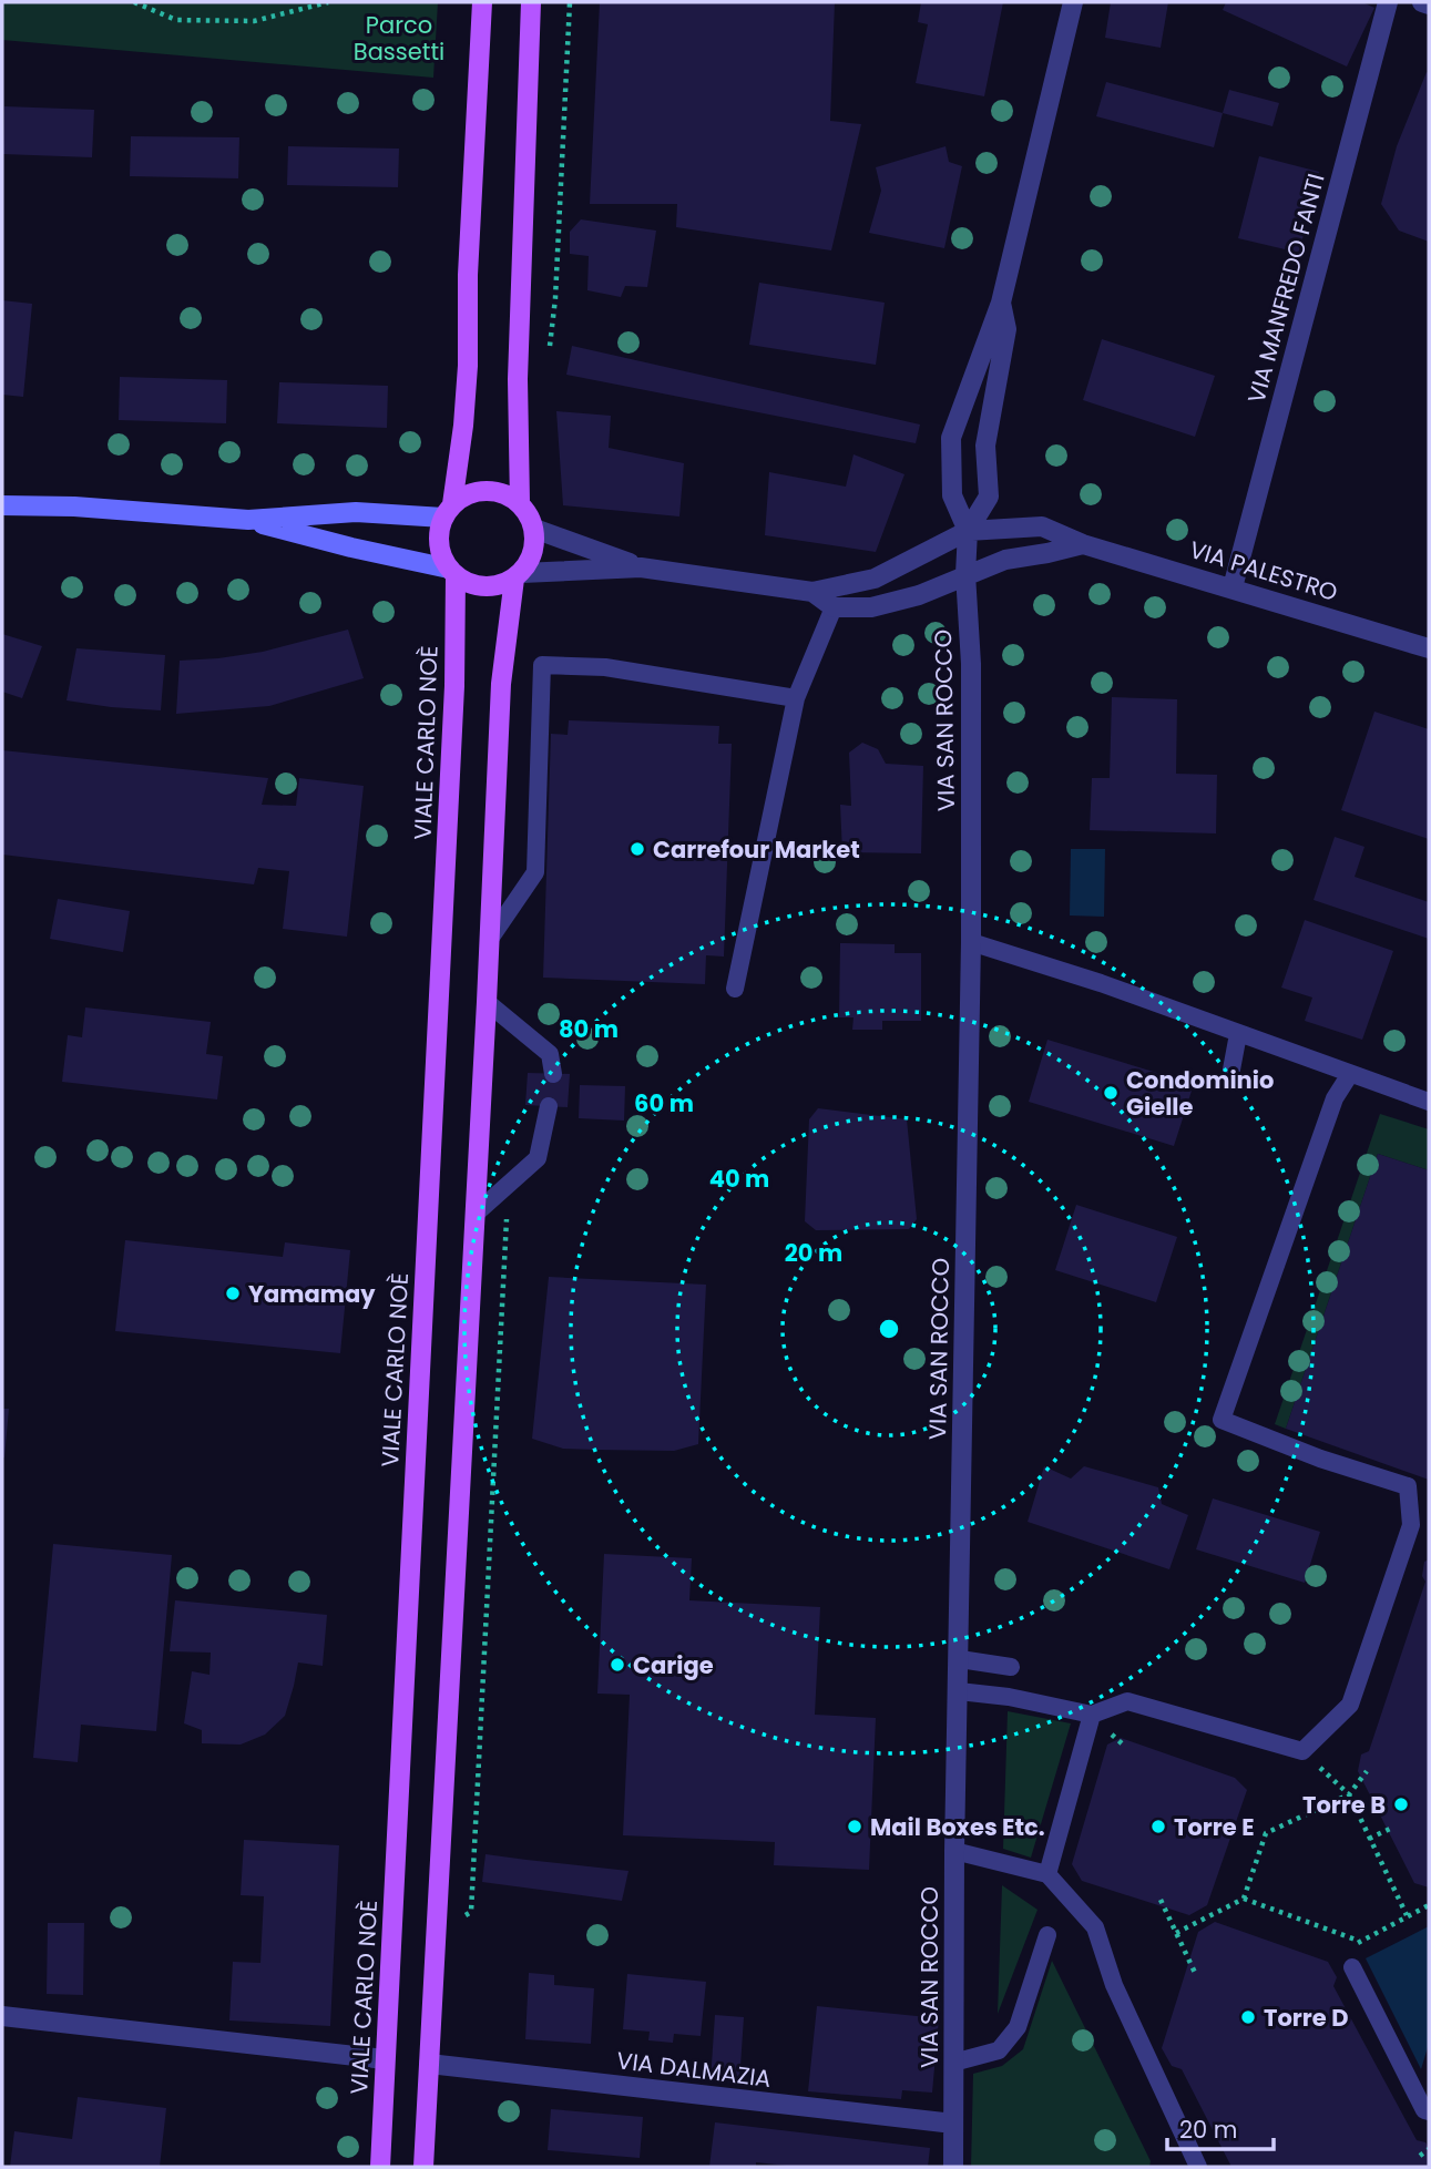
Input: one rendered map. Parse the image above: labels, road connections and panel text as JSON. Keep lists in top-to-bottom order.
{
  "streets": {
    "main road": ["VIALE CARLO NOÈ"],
    "street": [
      "VIA MANFREDO FANTI",
      "VIA PALESTRO",
      "VIA SAN ROCCO",
      "VIA DALMAZIA"
    ]
  },
  "crossings": [
    ["VIA MANFREDO FANTI", "VIA PALESTRO"],
    ["VIA PALESTRO", "VIA SAN ROCCO"],
    ["VIA PALESTRO", "VIALE CARLO NOÈ"],
    ["VIA SAN ROCCO", "VIA DALMAZIA"]
  ],
  "parks": ["Parco Bassetti"],
  "places": [
    "Carrefour Market",
    "Condominio Gielle",
    "Yamamay",
    "Carige",
    "Torre B",
    "Mail Boxes Etc.",
    "Torre E",
    "Torre D"
  ],
  "scale_bar": "20 m",
  "rings": [
    "80 m",
    "60 m",
    "40 m",
    "20 m"
  ]
}
